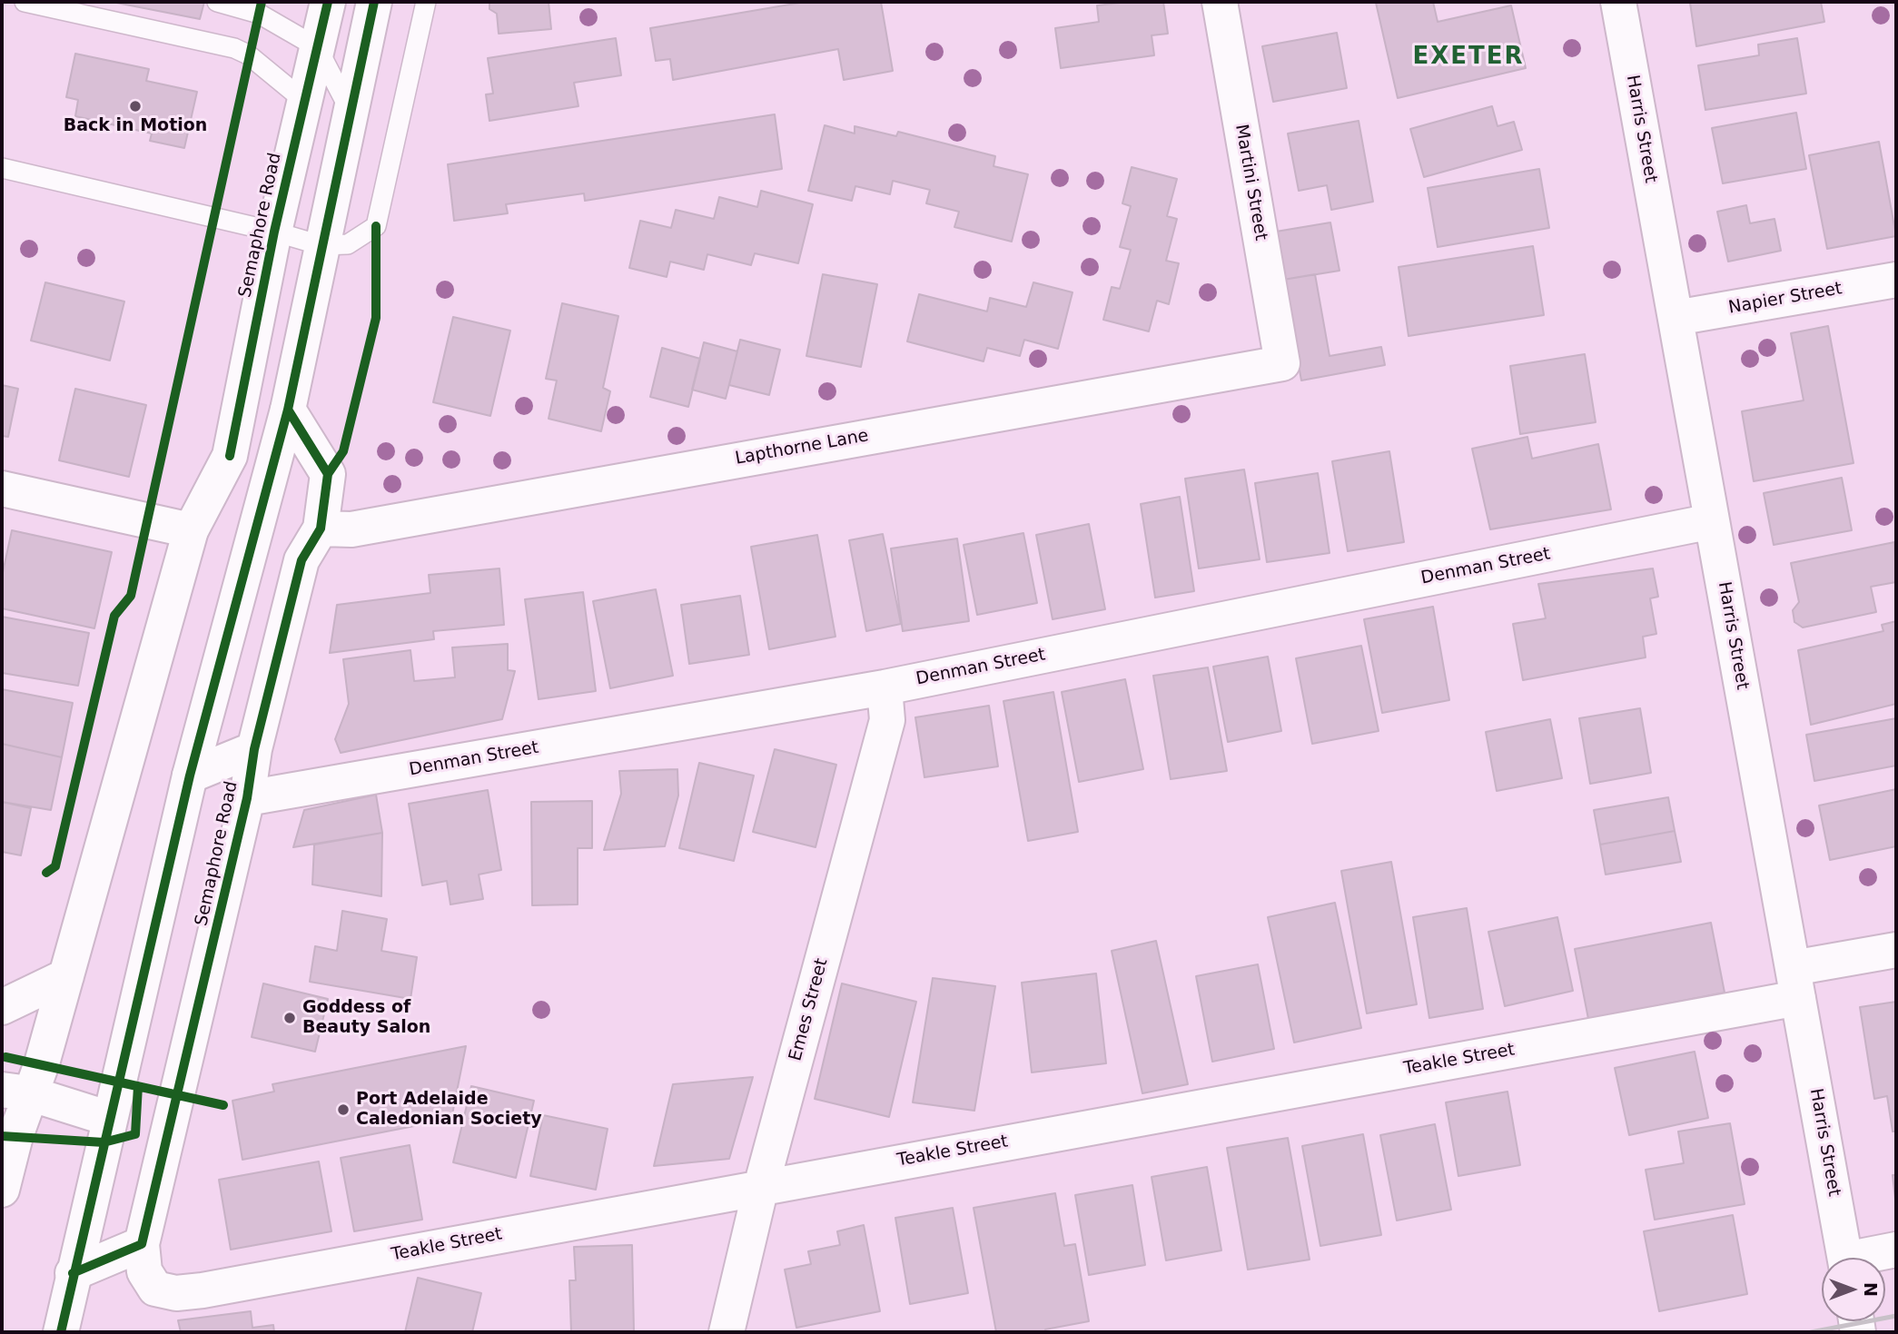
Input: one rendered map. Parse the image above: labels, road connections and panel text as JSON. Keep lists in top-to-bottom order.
{
  "streets": {
    "street": [
      "Harris Street",
      "Martini Street",
      "Semaphore Road",
      "Napier Street",
      "Lapthorne Lane",
      "Denman Street",
      "Emes Street",
      "Teakle Street"
    ]
  },
  "crossings": [
    ["Harris Street", "Napier Street"],
    ["Harris Street", "Denman Street"],
    ["Harris Street", "Teakle Street"],
    ["Martini Street", "Lapthorne Lane"],
    ["Semaphore Road", "Lapthorne Lane"],
    ["Semaphore Road", "Denman Street"],
    ["Semaphore Road", "Teakle Street"],
    ["Denman Street", "Emes Street"],
    ["Emes Street", "Teakle Street"]
  ],
  "districts": ["EXETER"],
  "places": ["Back in Motion", "Goddess of Beauty Salon", "Port Adelaide Caledonian Society"],
  "north": "right"
}
